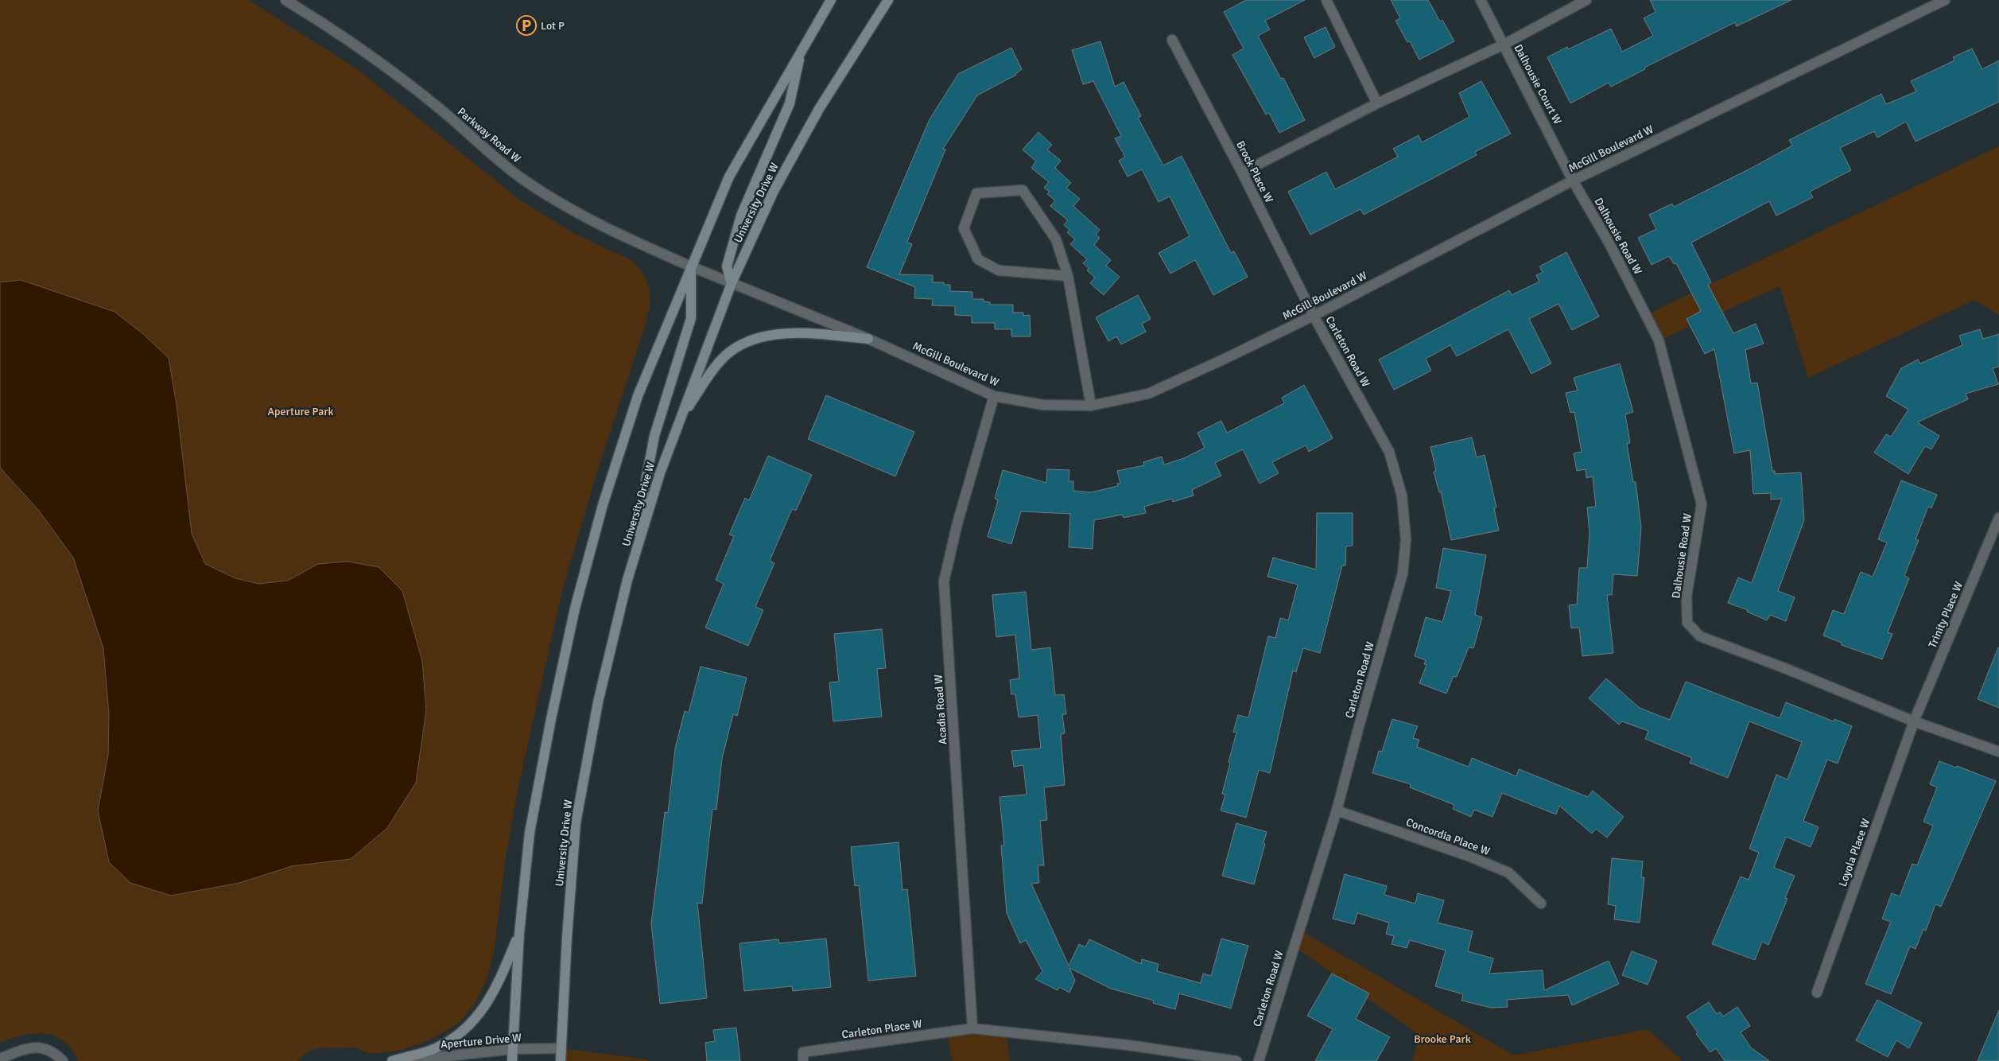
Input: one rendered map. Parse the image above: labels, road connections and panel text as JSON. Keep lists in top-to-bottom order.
{
  "streets": {
    "main road": ["University Drive W"],
    "street": [
      "Dalhousie Court W",
      "Parkway Road W",
      "McGill Boulevard W",
      "Brock Place W",
      "Dalhousie Road W",
      "Carleton Road W",
      "Trinity Place W",
      "Acadia Road W",
      "Concordia Place W",
      "Loyola Place W",
      "Carleton Place W",
      "Aperture Drive W"
    ]
  },
  "crossings": [
    ["Dalhousie Court W", "McGill Boulevard W"],
    ["Dalhousie Court W", "Dalhousie Road W"],
    ["Parkway Road W", "McGill Boulevard W"],
    ["McGill Boulevard W", "Brock Place W"],
    ["McGill Boulevard W", "University Drive W"],
    ["McGill Boulevard W", "Dalhousie Road W"],
    ["McGill Boulevard W", "Carleton Road W"],
    ["McGill Boulevard W", "Acadia Road W"],
    ["Brock Place W", "Carleton Road W"],
    ["University Drive W", "Aperture Drive W"],
    ["Dalhousie Road W", "Trinity Place W"],
    ["Dalhousie Road W", "Loyola Place W"],
    ["Carleton Road W", "Concordia Place W"],
    ["Trinity Place W", "Loyola Place W"],
    ["Acadia Road W", "Carleton Place W"]
  ],
  "parks": ["Aperture Park", "Brooke Park"],
  "places": {
    "parking": ["Lot P"]
  }
}
